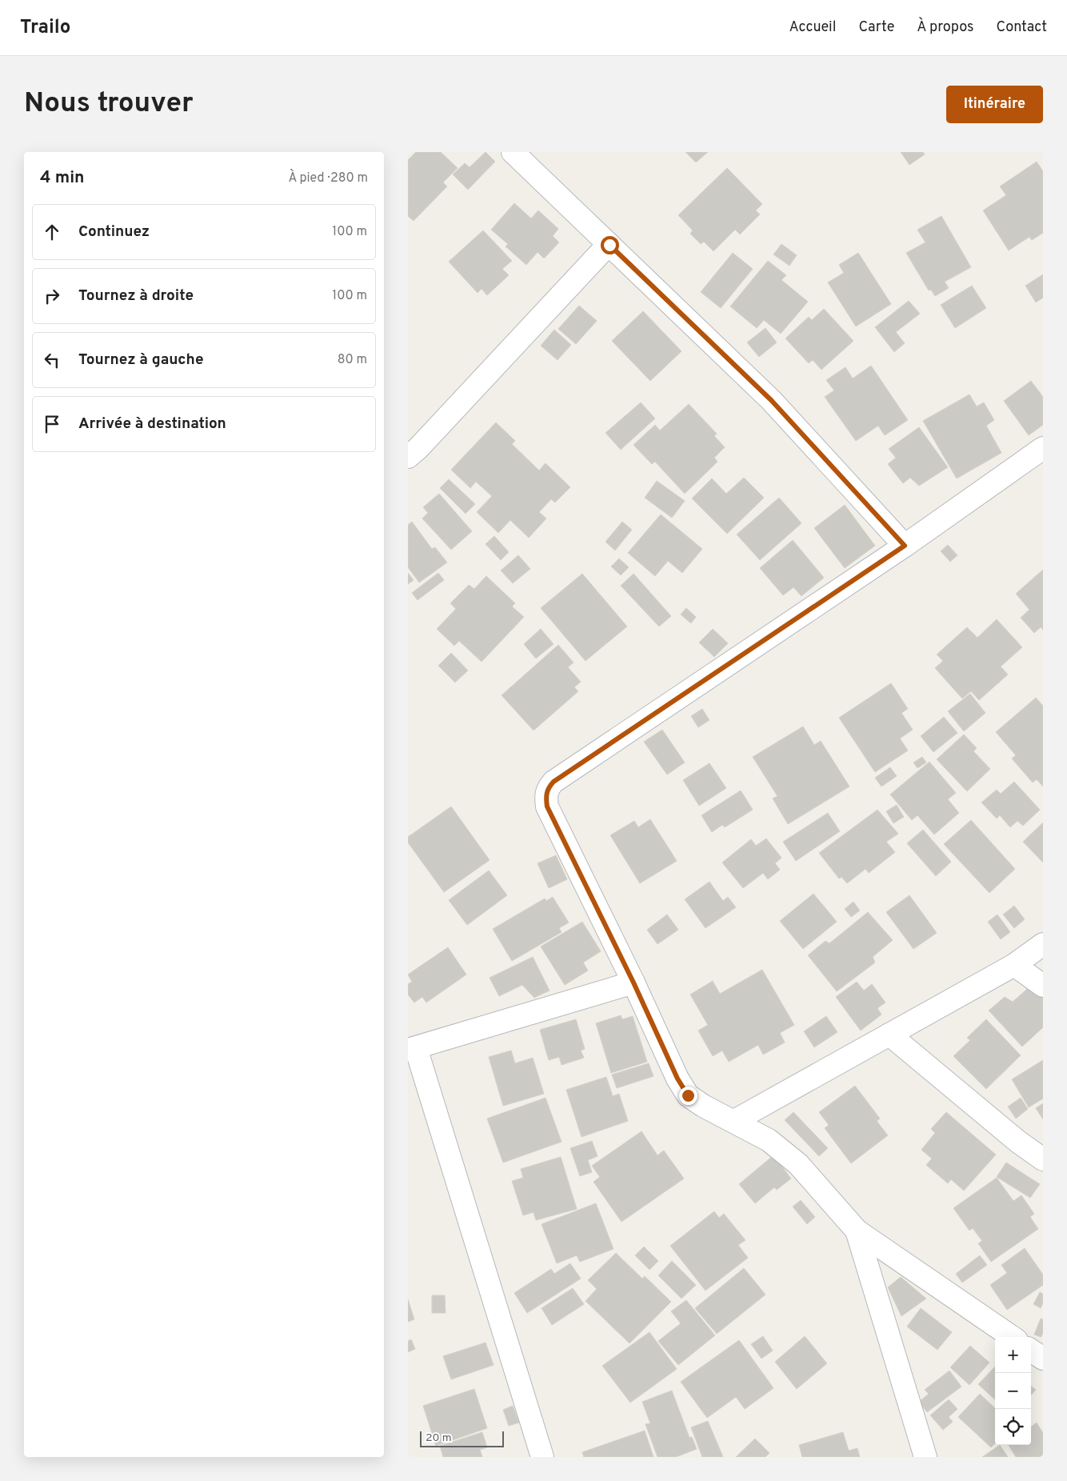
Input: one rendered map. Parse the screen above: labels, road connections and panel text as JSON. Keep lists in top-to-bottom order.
{
  "scale_bar": "20 m",
  "page": {
    "header": "Trailo",
    "nav": [
      "Accueil",
      "Carte",
      "À propos",
      "Contact"
    ],
    "buttons": "Itinéraire",
    "title": "Nous trouver",
    "heading": ["4 min", "À pied · 280 m"],
    "list": [
      ["Continuez", "100 m"],
      ["Tournez à droite", "100 m"],
      ["Tournez à gauche", "80 m"],
      "Arrivée à destination"
    ],
    "map_buttons": ["+", "−"],
    "scale": "20 m"
  }
}
